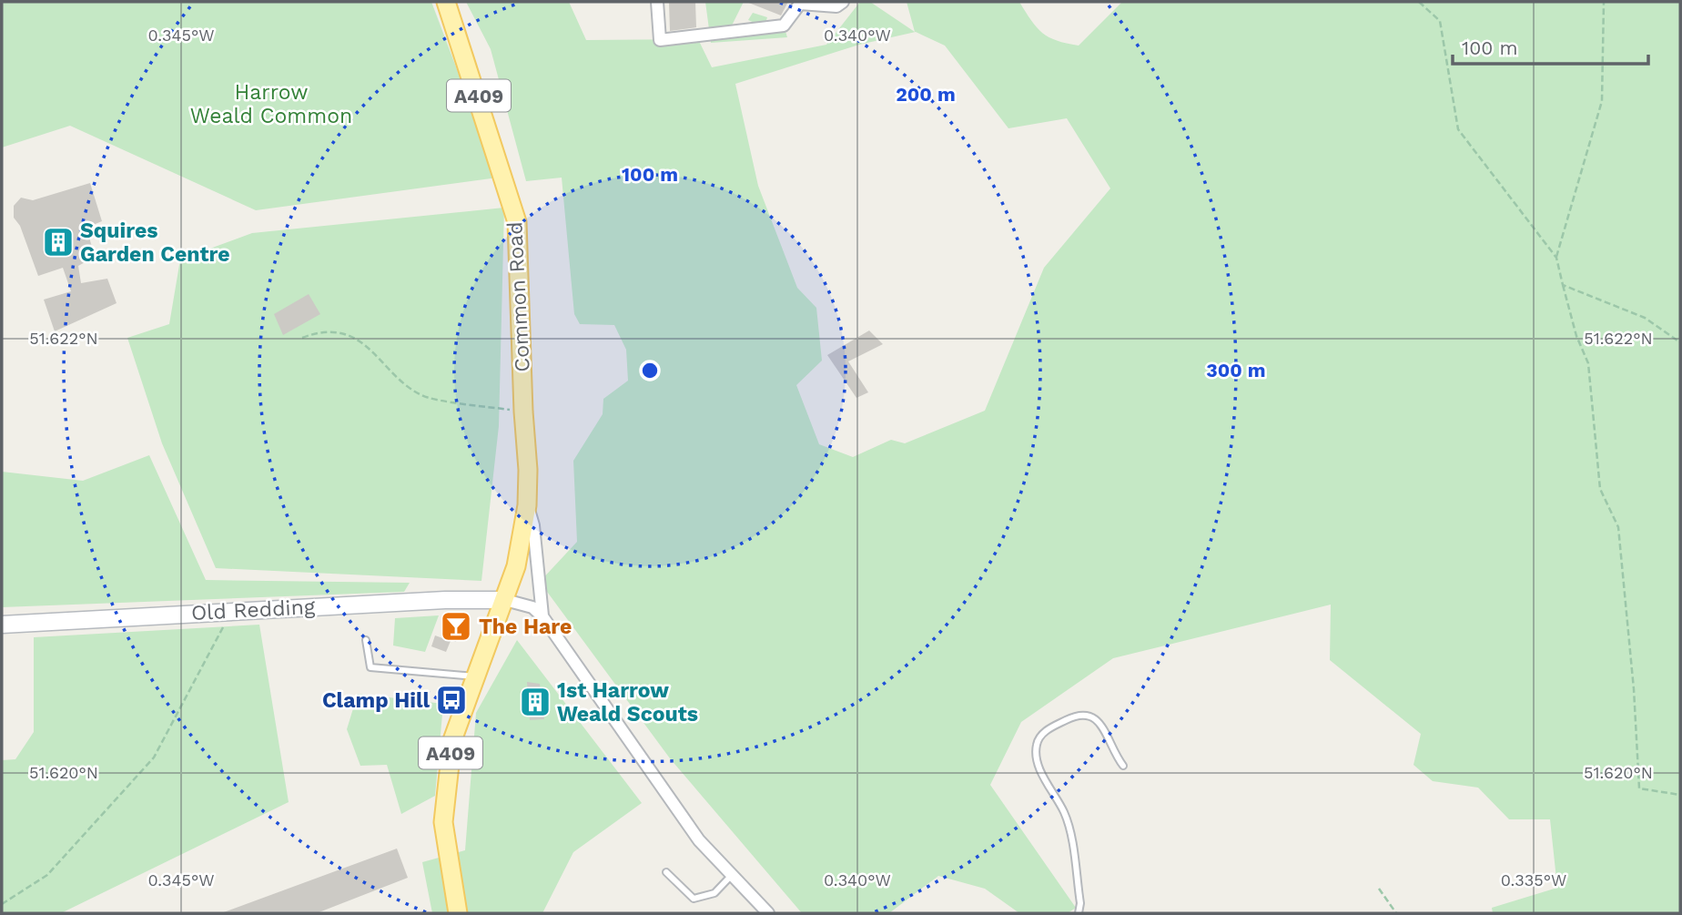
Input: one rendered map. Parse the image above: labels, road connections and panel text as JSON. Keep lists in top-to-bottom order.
{
  "streets": {
    "main road": ["A409", "Common Road"],
    "street": ["Old Redding"]
  },
  "crossings": [
    ["A409", "Common Road"],
    ["A409", "Old Redding"],
    ["Common Road", "Old Redding"]
  ],
  "parks": ["Harrow Weald Common"],
  "places": {
    "building": ["Squires Garden Centre", "1st Harrow Weald Scouts"],
    "bar": ["The Hare"],
    "bus stop": ["Clamp Hill"]
  },
  "scale_bar": "100 m",
  "coordinates": [
    "0.345°W",
    "0.340°W",
    "51.622°N",
    "51.620°N",
    "0.335°W"
  ],
  "rings": ["200 m", "100 m", "300 m"]
}
